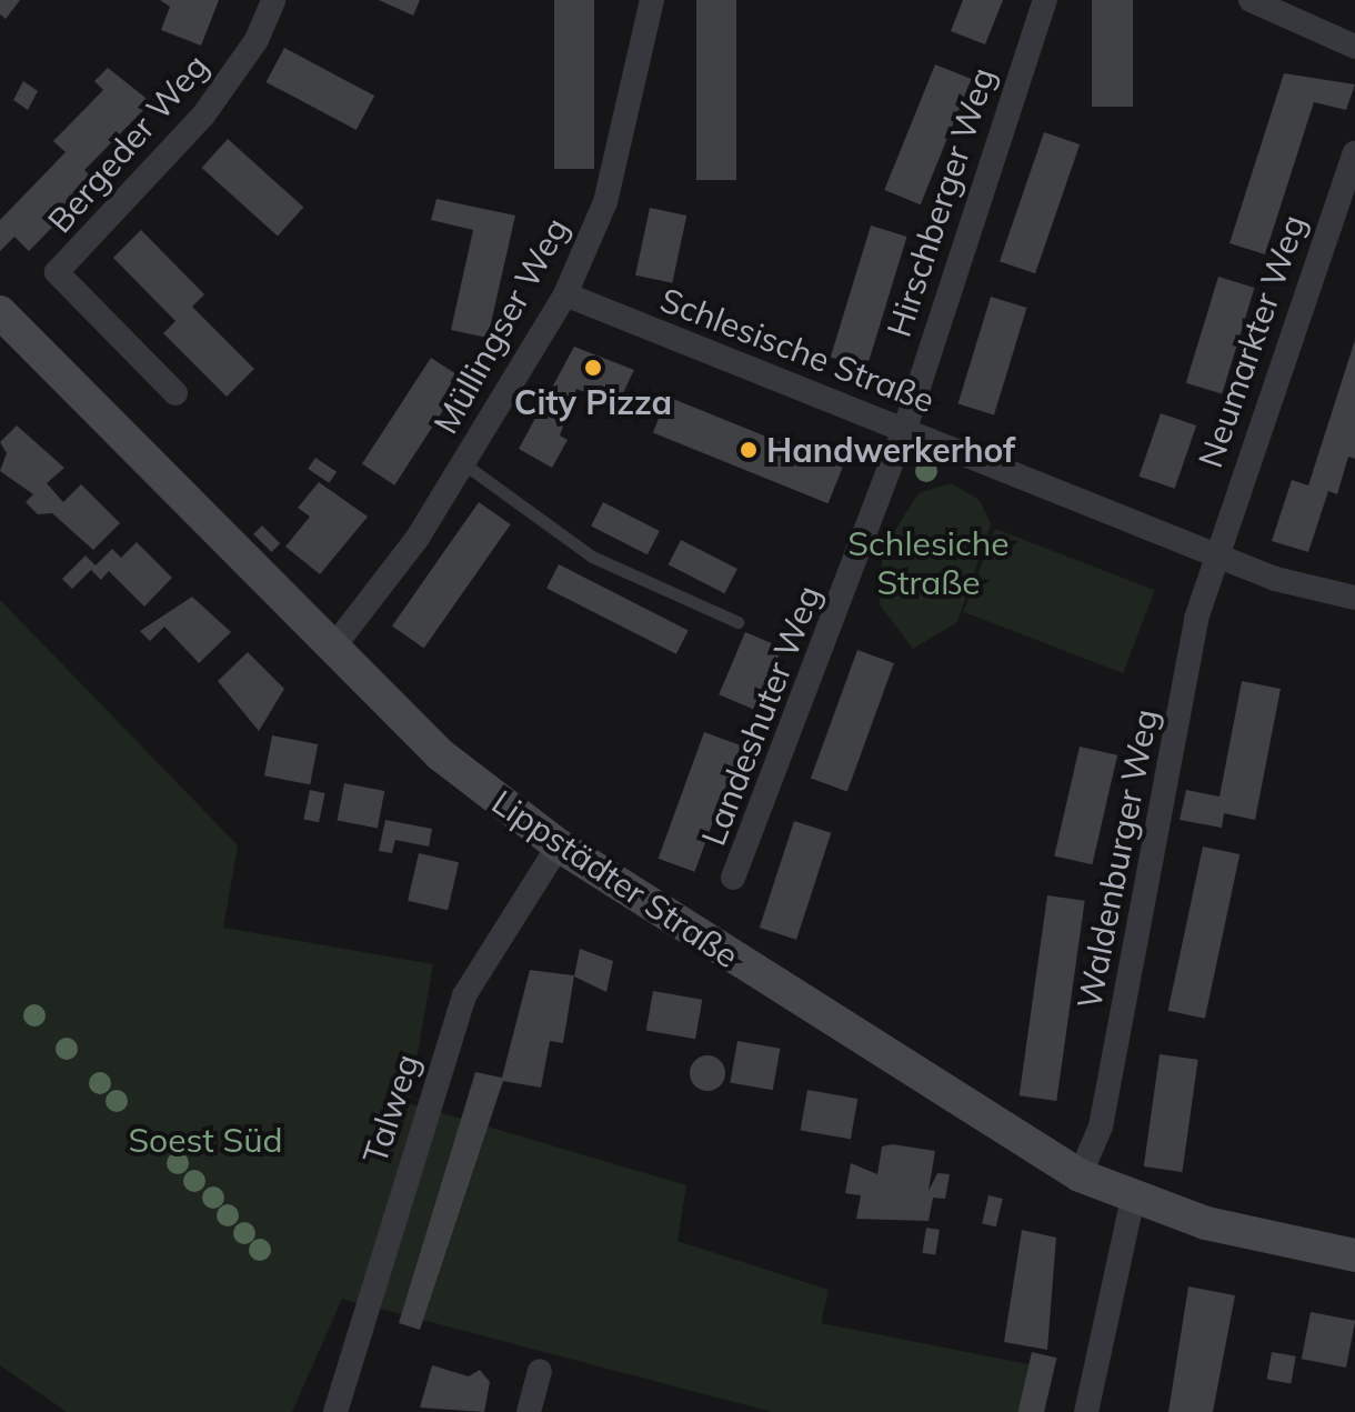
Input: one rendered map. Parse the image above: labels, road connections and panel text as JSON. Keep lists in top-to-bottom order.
{
  "streets": {
    "main road": ["Lippstädter Straße"],
    "street": [
      "Bergeder Weg",
      "Hirschberger Weg",
      "Müllingser Weg",
      "Neumarkter Weg",
      "Schlesische Straße",
      "Landeshuter Weg",
      "Waldenburger Weg",
      "Talweg"
    ]
  },
  "crossings": [
    ["Hirschberger Weg", "Schlesische Straße"],
    ["Hirschberger Weg", "Landeshuter Weg"],
    ["Müllingser Weg", "Schlesische Straße"],
    ["Müllingser Weg", "Lippstädter Straße"],
    ["Neumarkter Weg", "Schlesische Straße"],
    ["Neumarkter Weg", "Waldenburger Weg"],
    ["Schlesische Straße", "Landeshuter Weg"],
    ["Schlesische Straße", "Waldenburger Weg"],
    ["Waldenburger Weg", "Lippstädter Straße"],
    ["Lippstädter Straße", "Talweg"]
  ],
  "parks": ["Schlesiche Straße", "Soest Süd"],
  "places": ["City Pizza", "Handwerkerhof"]
}
